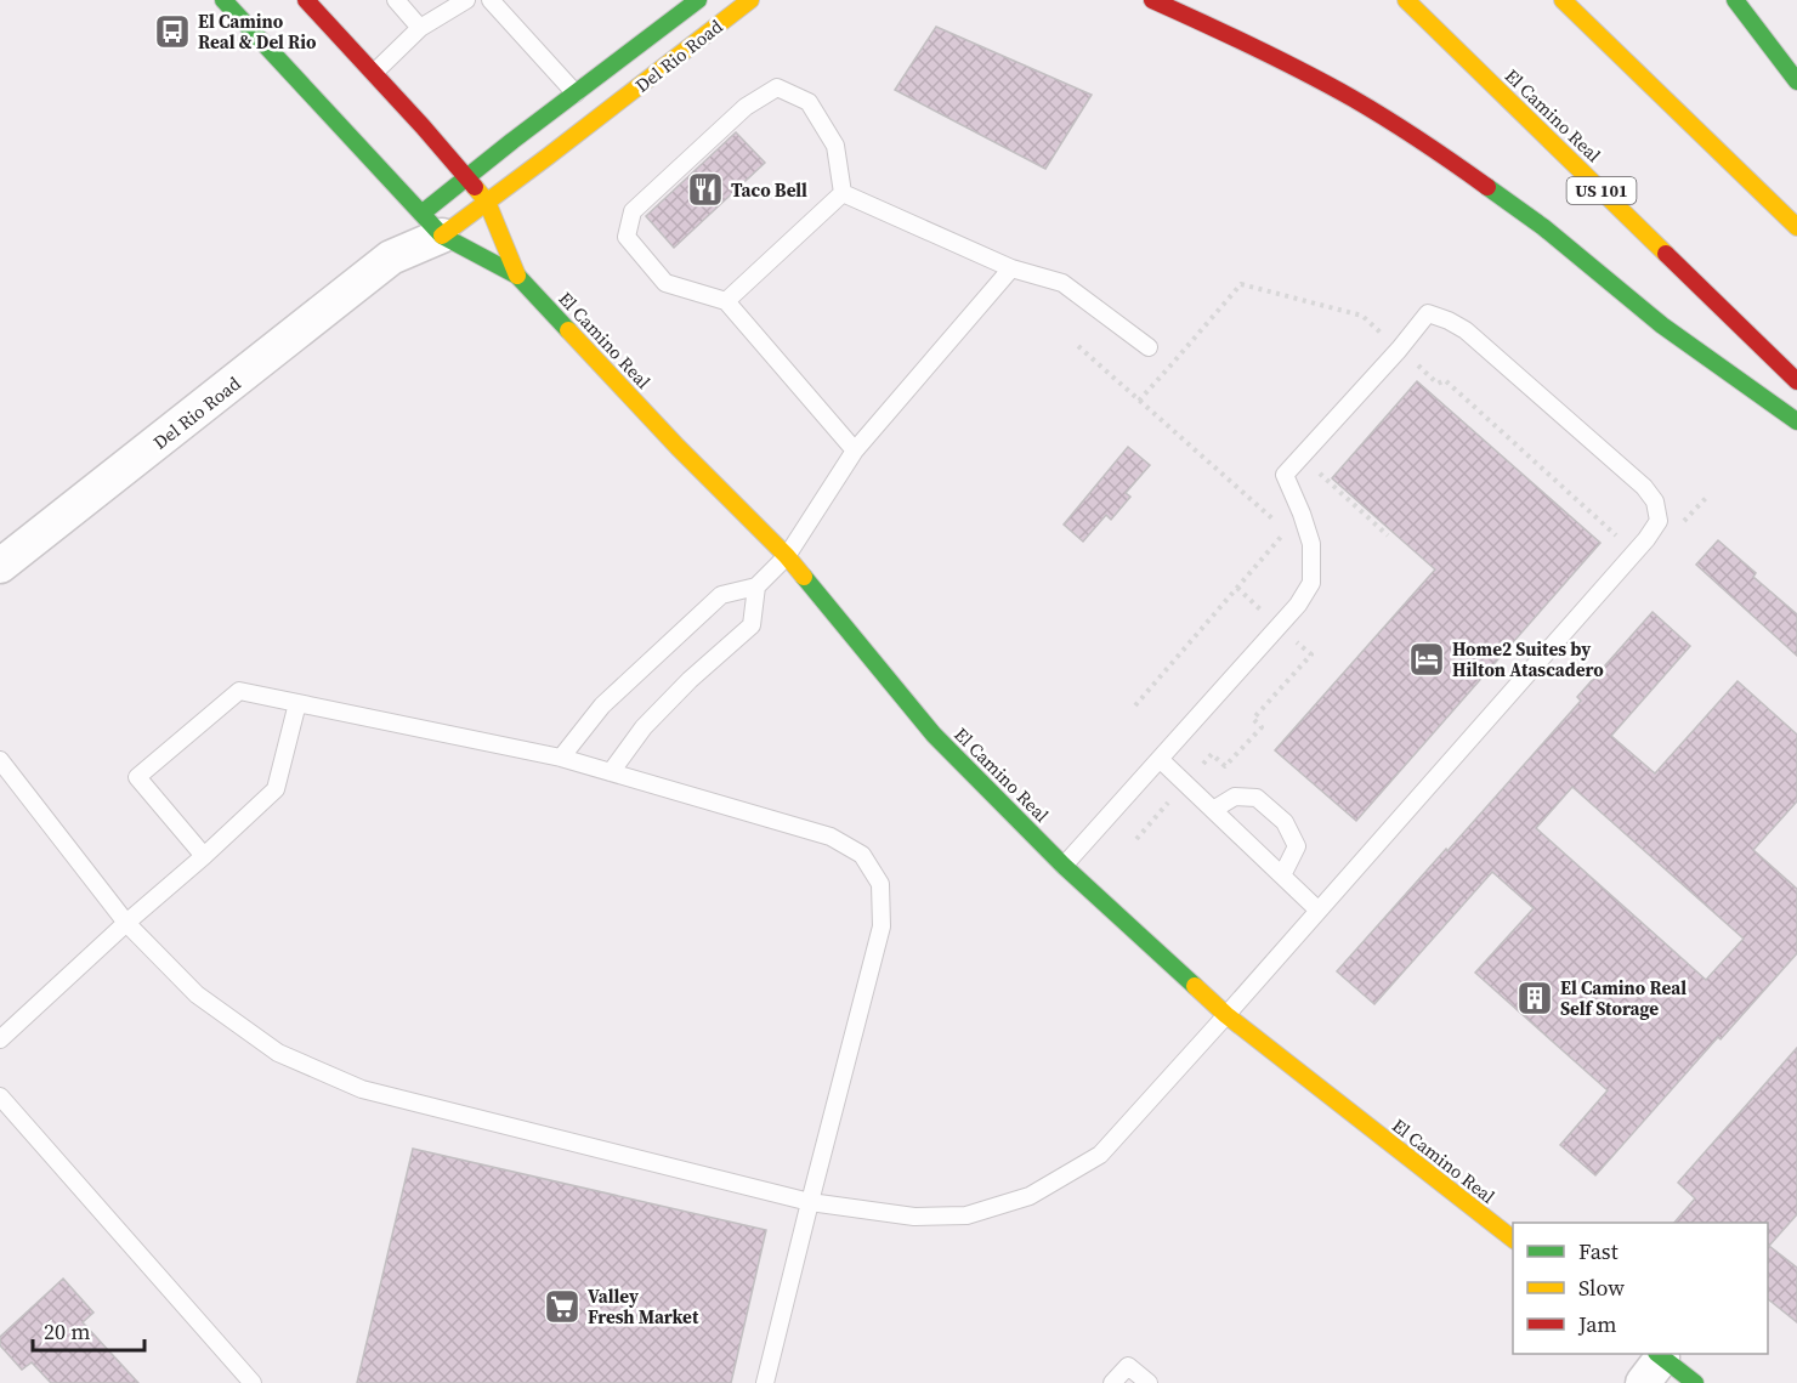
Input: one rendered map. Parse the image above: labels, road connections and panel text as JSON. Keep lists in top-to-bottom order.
{
  "streets": {
    "main road": ["Del Rio Road", "El Camino Real", "US 101"]
  },
  "crossings": [
    ["Del Rio Road", "El Camino Real"]
  ],
  "places": {
    "bus stop": ["El Camino Real & Del Rio"],
    "restaurant": ["Taco Bell"],
    "hotel": ["Home2 Suites by Hilton Atascadero"],
    "building": ["El Camino Real Self Storage"],
    "supermarket": ["Valley Fresh Market"]
  },
  "legend": ["Fast", "Slow", "Jam"],
  "scale_bar": "20 m"
}
